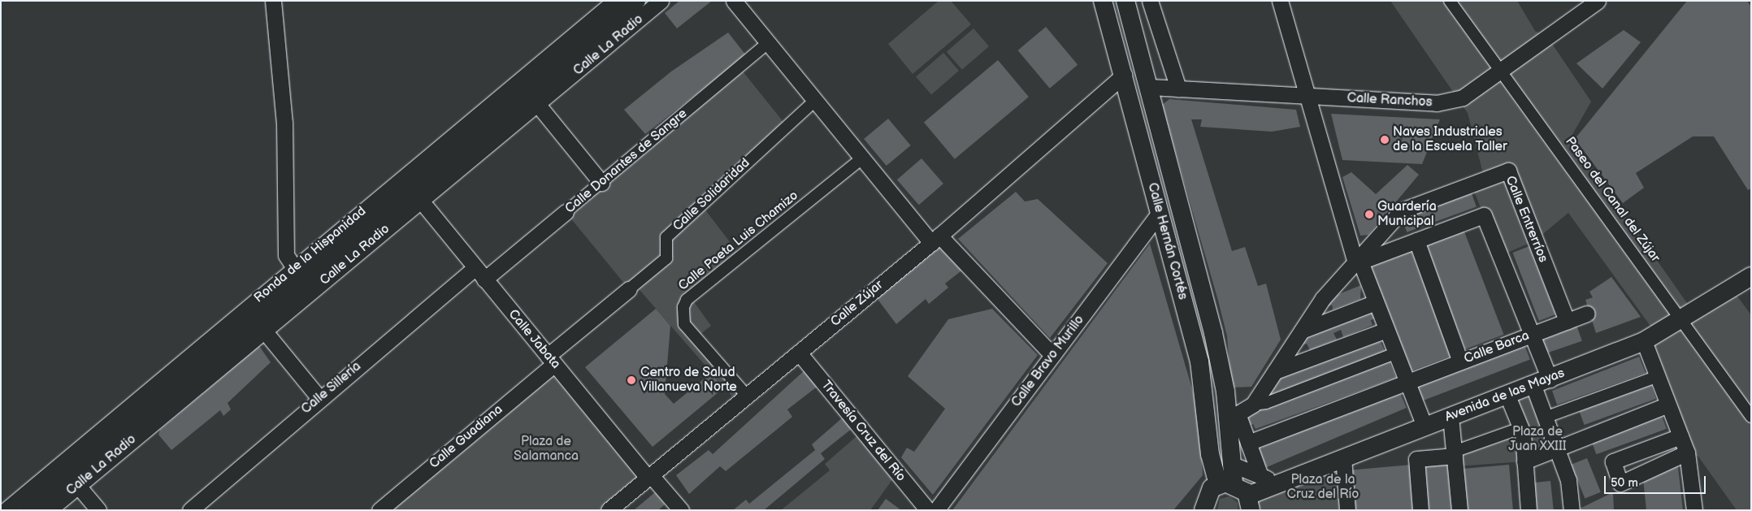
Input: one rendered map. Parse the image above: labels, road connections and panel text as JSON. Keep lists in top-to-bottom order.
{
  "streets": {
    "street": [
      "Calle La Radio",
      "Calle Ranchos",
      "Calle Donantes de Sangre",
      "Calle Solidaridad",
      "Paseo del Canal del Zújar",
      "Calle Entrerríos",
      "Calle Poeta Luis Chamizo",
      "Calle Hernán Cortés",
      "Ronda de la Hispanidad",
      "Calle Zújar",
      "Calle Jabata",
      "Calle Barca",
      "Calle Bravo Murillo",
      "Calle Sillería",
      "Avenida de las Mayas",
      "Travesía Cruz del Río",
      "Calle Guadiana"
    ]
  },
  "crossings": [
    ["Calle La Radio", "Calle Jabata"],
    ["Calle Ranchos", "Paseo del Canal del Zújar"],
    ["Calle Ranchos", "Calle Hernán Cortés"],
    ["Calle Donantes de Sangre", "Calle Jabata"],
    ["Calle Donantes de Sangre", "Calle Sillería"],
    ["Calle Solidaridad", "Calle Jabata"],
    ["Calle Solidaridad", "Calle Guadiana"],
    ["Paseo del Canal del Zújar", "Avenida de las Mayas"],
    ["Calle Entrerríos", "Calle Barca"],
    ["Calle Poeta Luis Chamizo", "Calle Zújar"],
    ["Calle Hernán Cortés", "Calle Zújar"],
    ["Calle Hernán Cortés", "Calle Bravo Murillo"],
    ["Calle Zújar", "Calle Jabata"],
    ["Calle Zújar", "Travesía Cruz del Río"],
    ["Calle Jabata", "Calle Sillería"],
    ["Calle Jabata", "Calle Guadiana"]
  ],
  "parks": ["Plaza de Juan XXIII", "Plaza de Salamanca", "Plaza de la Cruz del Río"],
  "places": ["Naves Industriales de la Escuela Taller", "Guardería Municipal", "Centro de Salud Villanueva Norte"],
  "scale_bar": "50 m"
}
